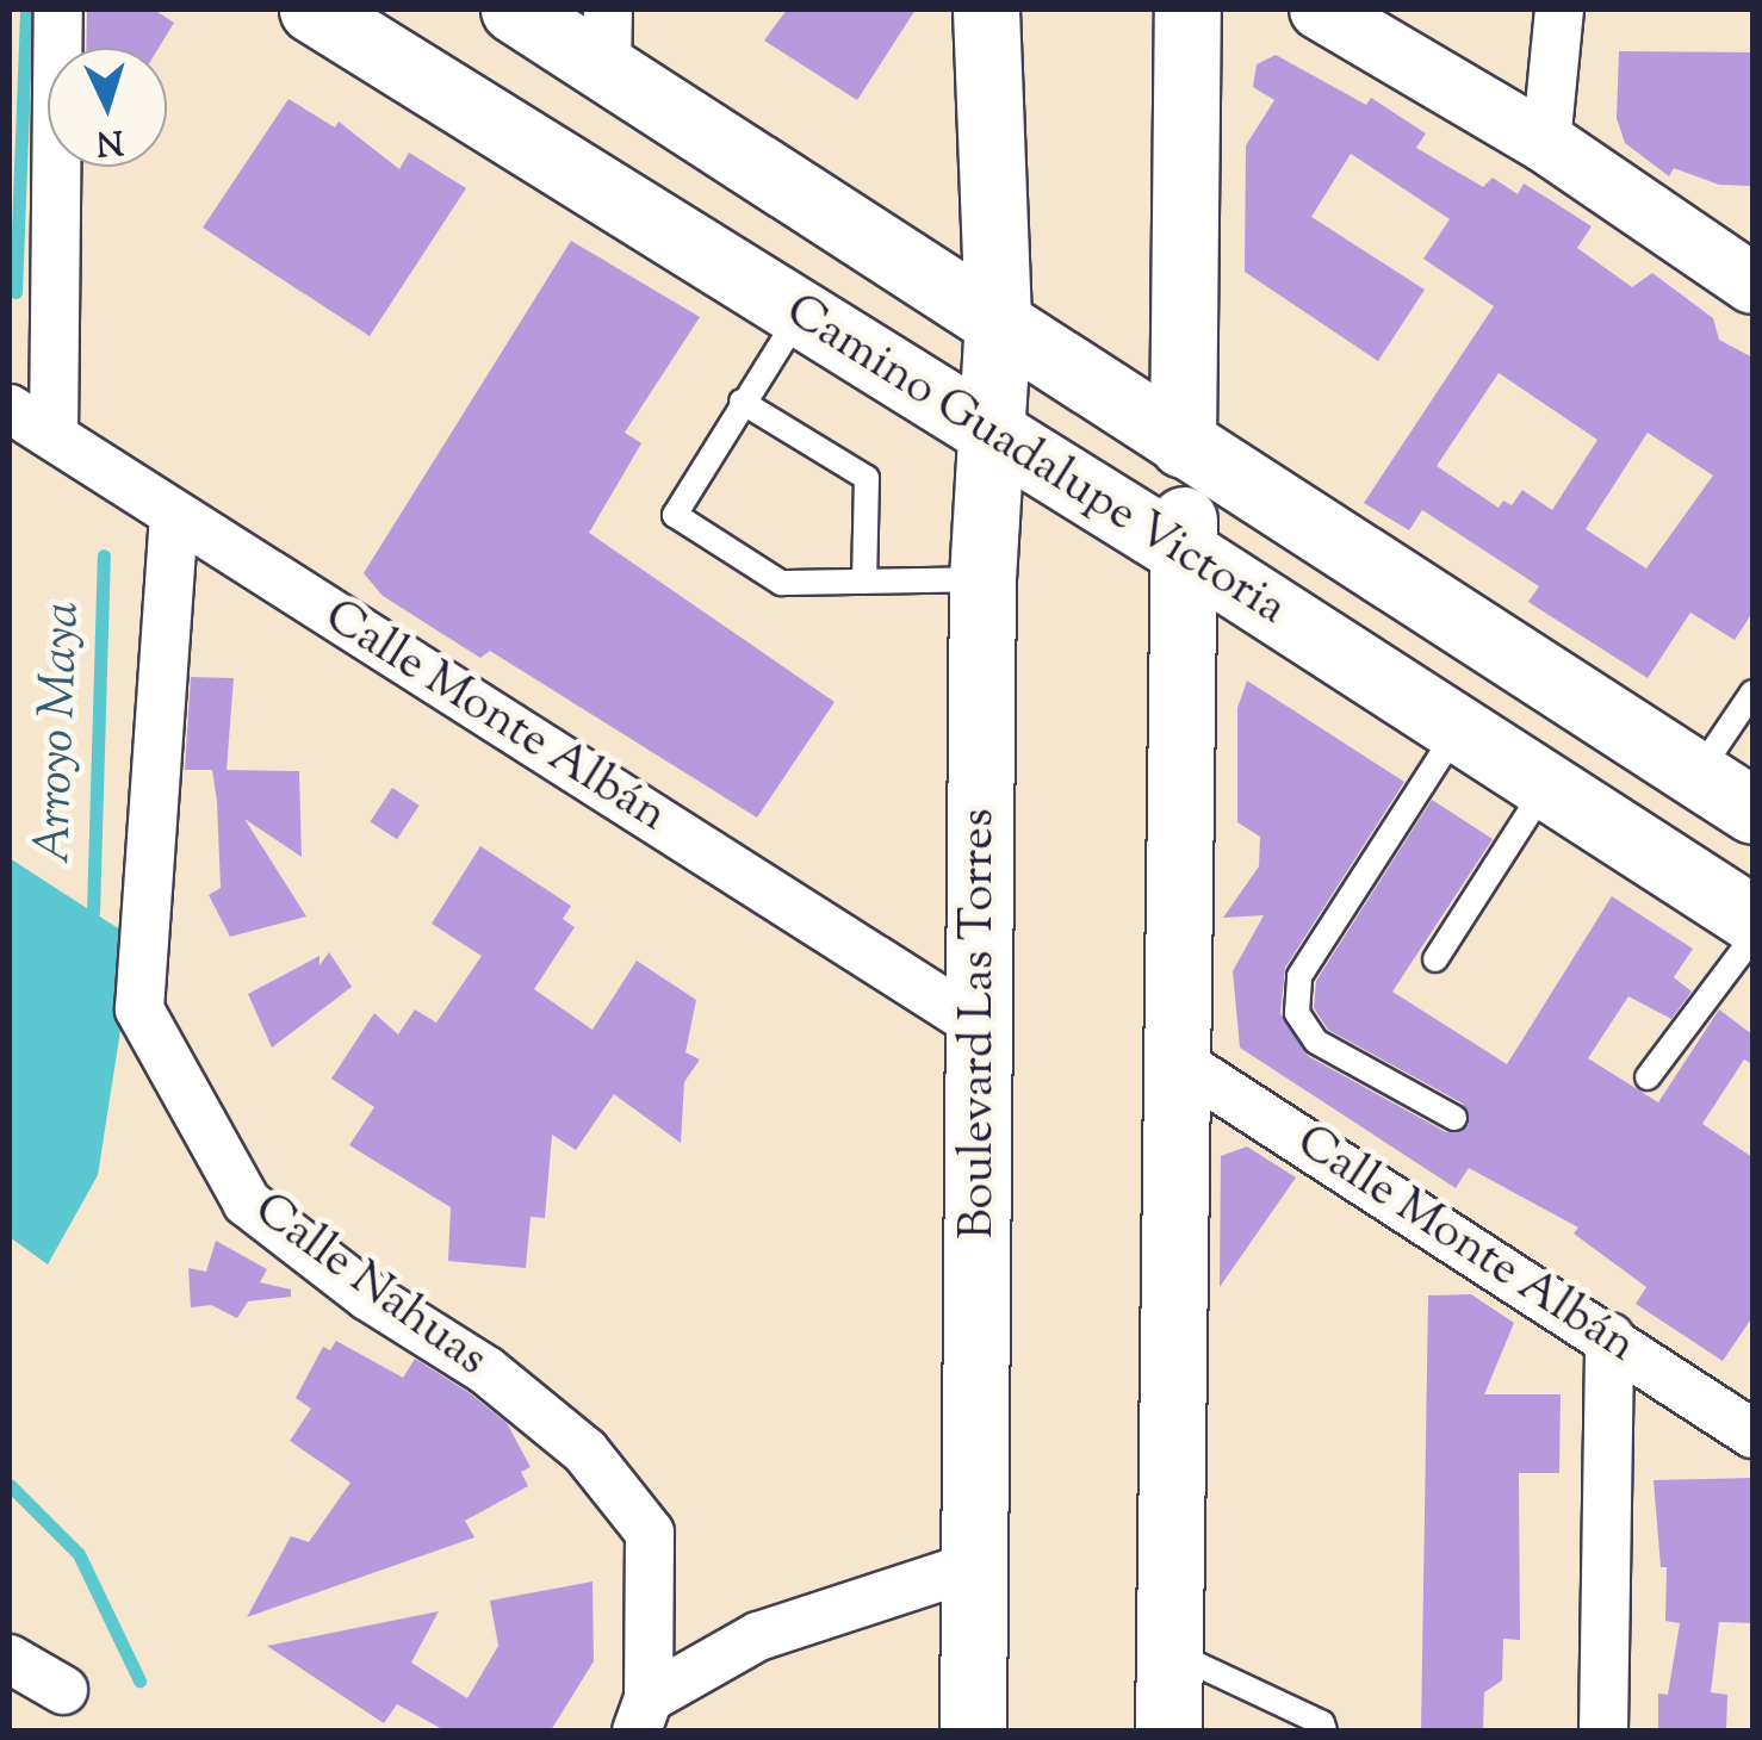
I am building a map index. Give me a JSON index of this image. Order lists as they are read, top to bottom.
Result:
{
  "streets": {
    "main road": ["Camino Guadalupe Victoria", "Boulevard Las Torres"],
    "street": ["Calle Monte Albán", "Calle Nahuas"]
  },
  "crossings": [
    ["Camino Guadalupe Victoria", "Boulevard Las Torres"],
    ["Calle Monte Albán", "Boulevard Las Torres"],
    ["Calle Monte Albán", "Calle Nahuas"]
  ],
  "water": ["Arroyo Maya"],
  "north": "bottom"
}
